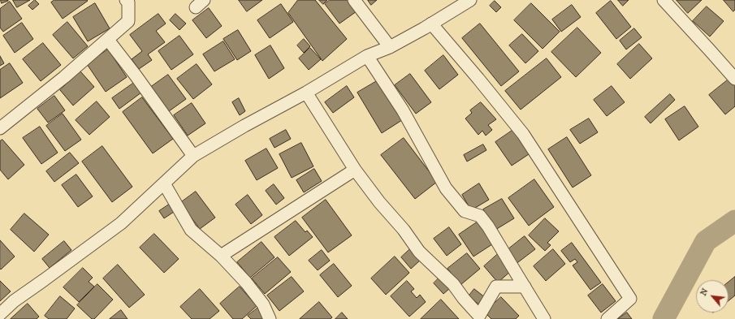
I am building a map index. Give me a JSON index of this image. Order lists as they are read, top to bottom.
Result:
{
  "north": "top left"
}
